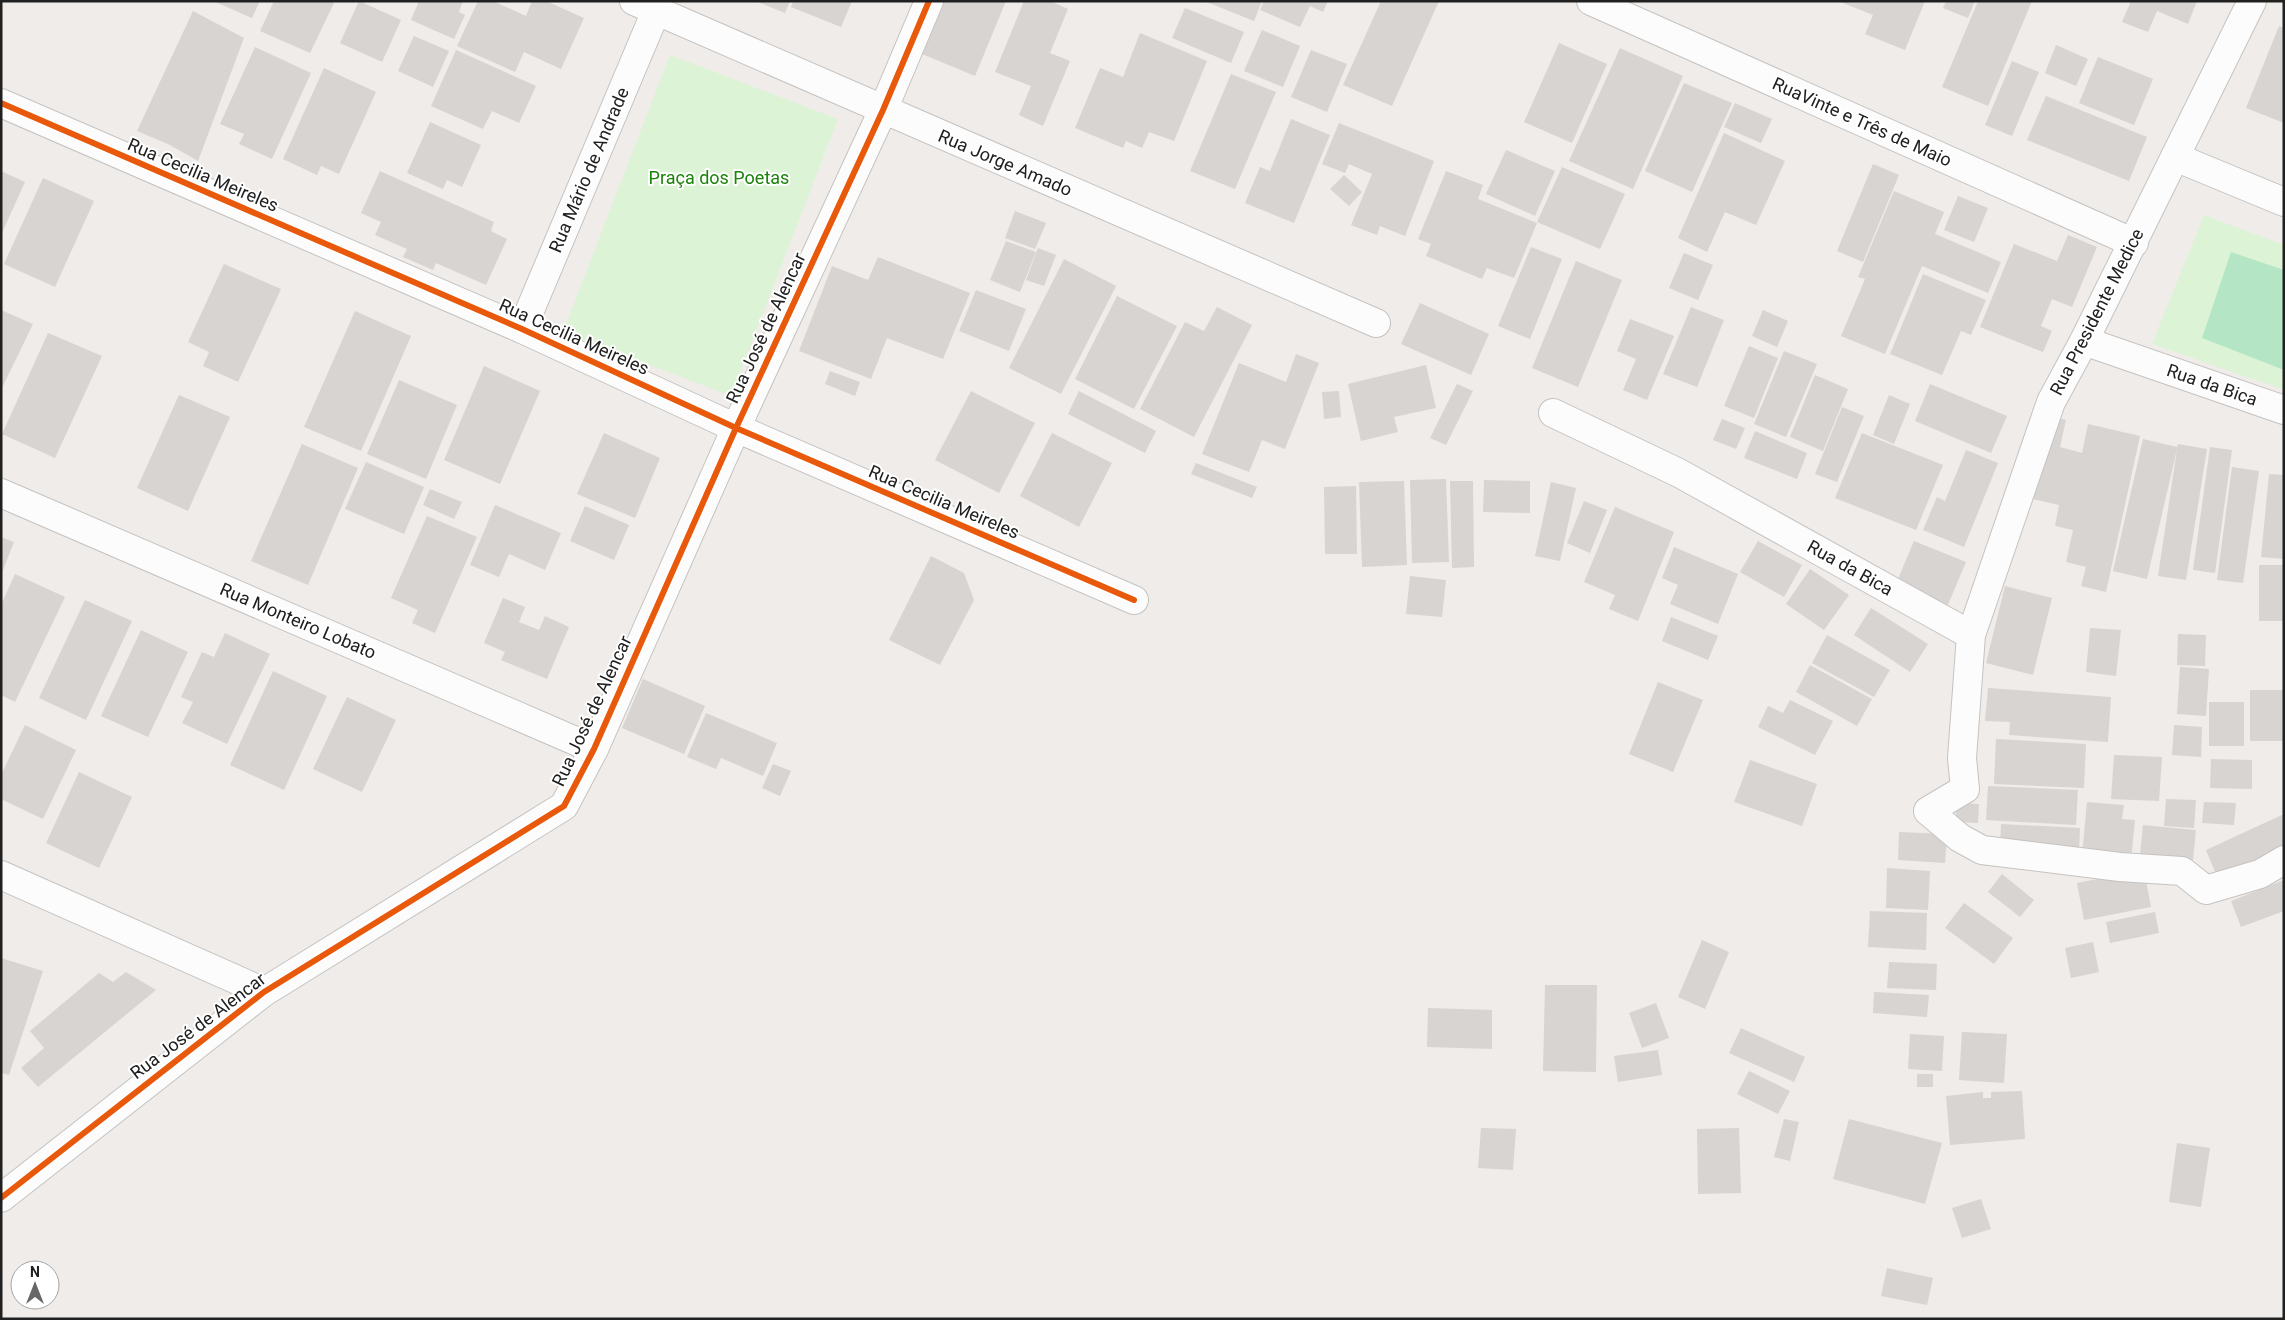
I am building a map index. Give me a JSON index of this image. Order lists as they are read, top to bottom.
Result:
{
  "streets": {
    "street": [
      "RuaVinte e Três de Maio",
      "Rua Jorge Amado",
      "Rua Mário de Andrade",
      "Rua Cecilia Meireles",
      "Rua Presidente Medice",
      "Rua José de Alencar",
      "Rua da Bica",
      "Rua Monteiro Lobato"
    ]
  },
  "crossings": [
    ["RuaVinte e Três de Maio", "Rua Presidente Medice"],
    ["Rua Jorge Amado", "Rua Mário de Andrade"],
    ["Rua Jorge Amado", "Rua José de Alencar"],
    ["Rua Mário de Andrade", "Rua Cecilia Meireles"],
    ["Rua Cecilia Meireles", "Rua José de Alencar"],
    ["Rua Presidente Medice", "Rua da Bica"],
    ["Rua José de Alencar", "Rua Monteiro Lobato"]
  ],
  "parks": ["Praça dos Poetas"],
  "north": "top"
}
